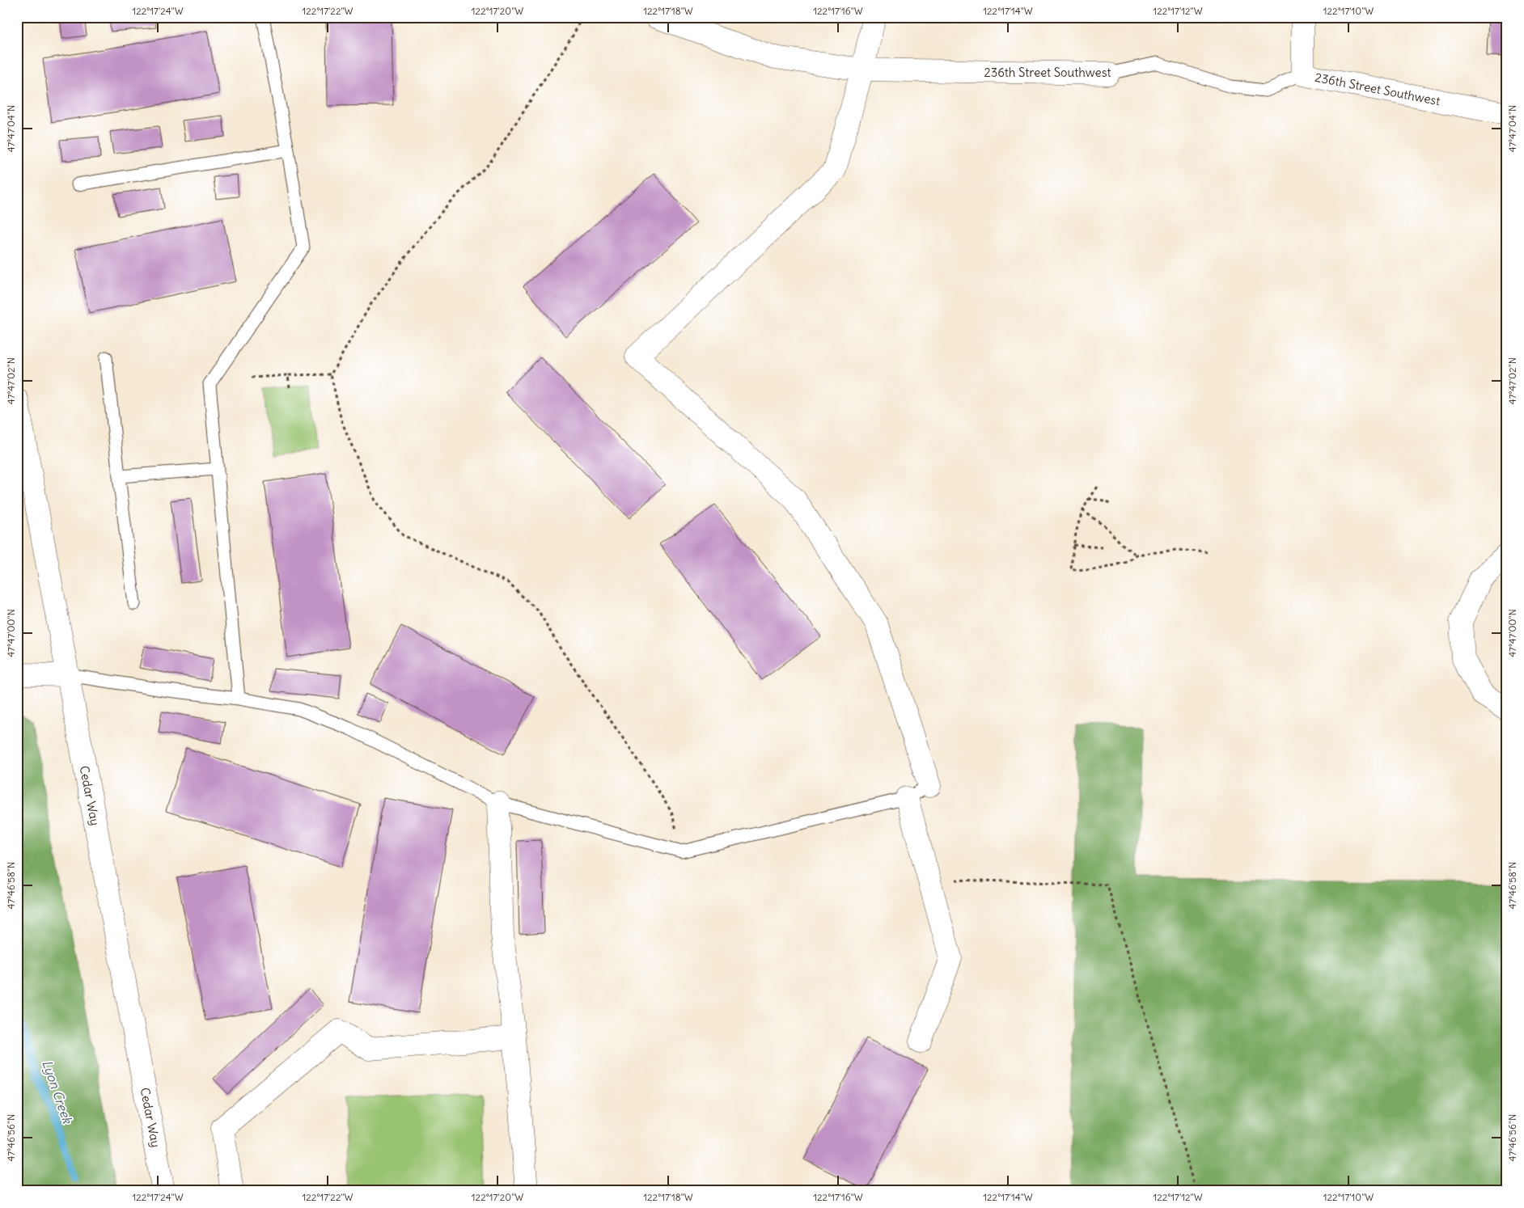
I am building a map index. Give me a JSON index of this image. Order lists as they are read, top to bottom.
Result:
{
  "streets": {
    "street": ["236th Street Southwest", "Cedar Way"]
  },
  "water": ["Lyon Creek"],
  "coordinates": [
    "122°17'24\"W",
    "122°17'22\"W",
    "122°17'20\"W",
    "122°17'18\"W",
    "122°17'16\"W",
    "122°17'14\"W",
    "122°17'12\"W",
    "122°17'10\"W",
    "47°47'04\"N",
    "47°47'02\"N",
    "47°47'00\"N",
    "47°46'58\"N",
    "47°46'56\"N"
  ]
}
